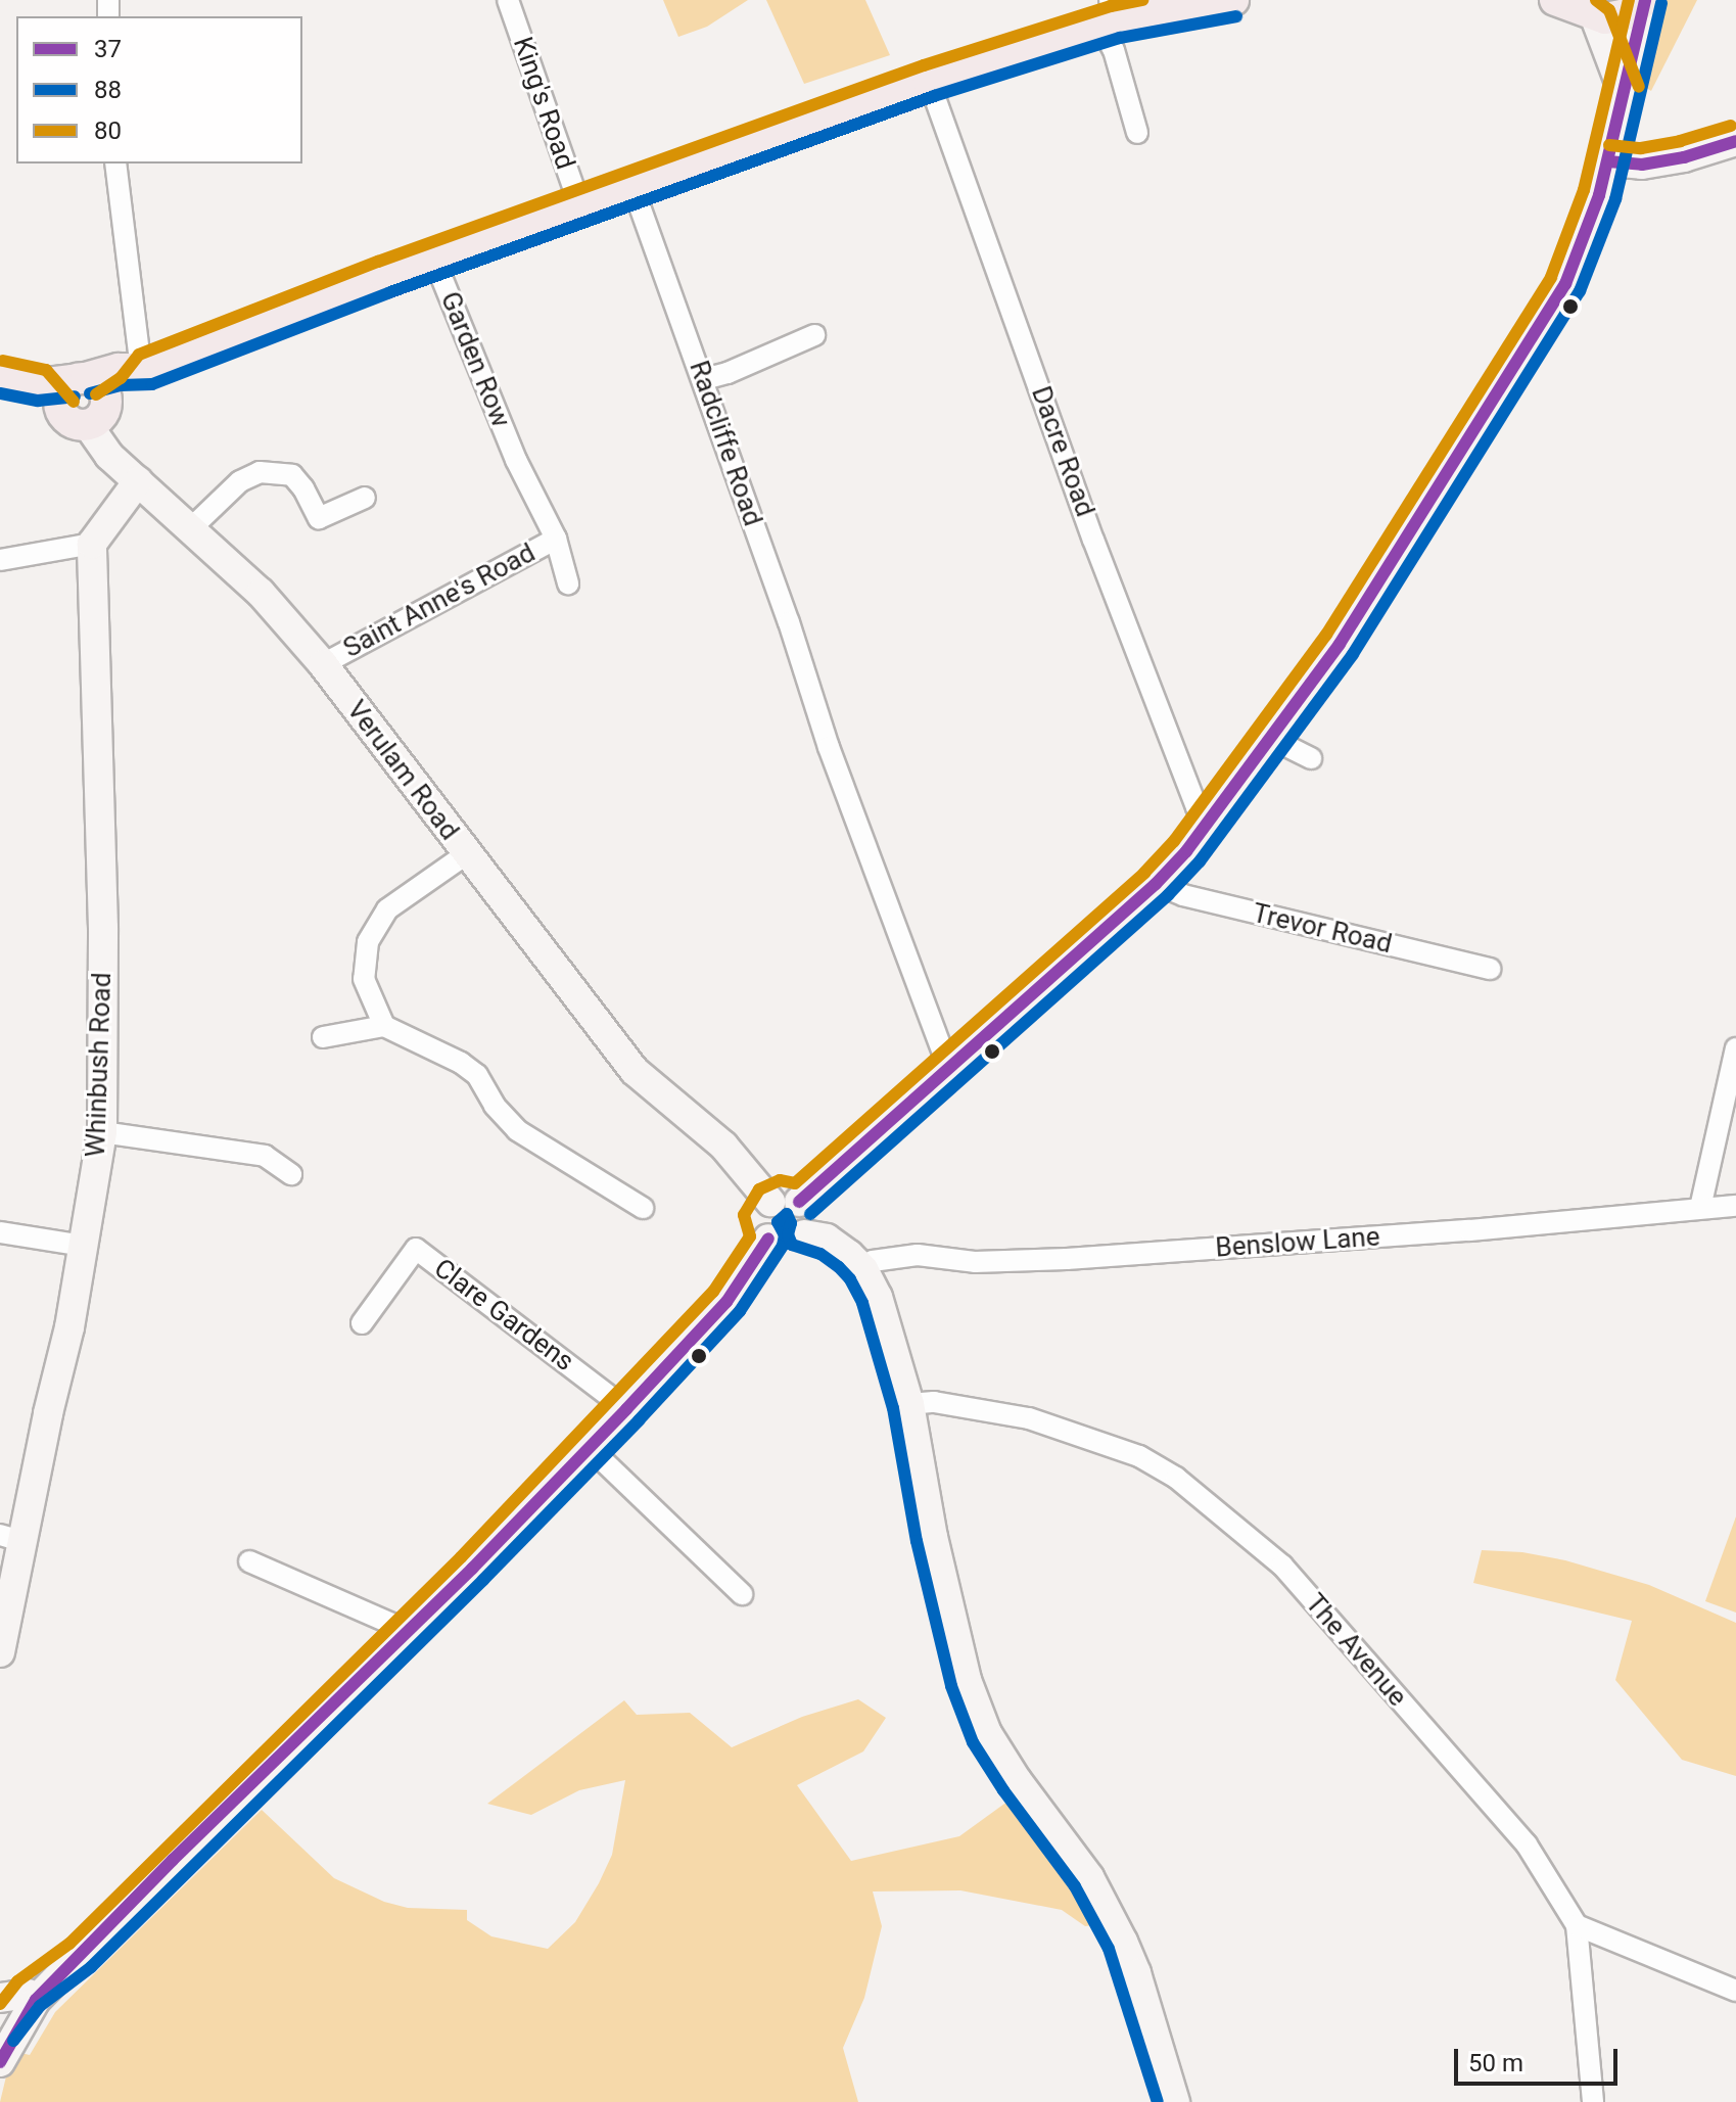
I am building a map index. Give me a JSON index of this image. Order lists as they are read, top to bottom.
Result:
{
  "streets": {
    "street": [
      "King's Road",
      "Garden Row",
      "Radcliffe Road",
      "Dacre Road",
      "Saint Anne's Road",
      "Verulam Road",
      "Trevor Road",
      "Whinbush Road",
      "Benslow Lane",
      "Clare Gardens",
      "The Avenue"
    ]
  },
  "crossings": [
    ["Garden Row", "Saint Anne's Road"],
    ["Saint Anne's Road", "Verulam Road"]
  ],
  "lines": ["transit line 37", "transit line 80", "transit line 88"],
  "legend": ["37", "88", "80"],
  "scale_bar": "50 m"
}
